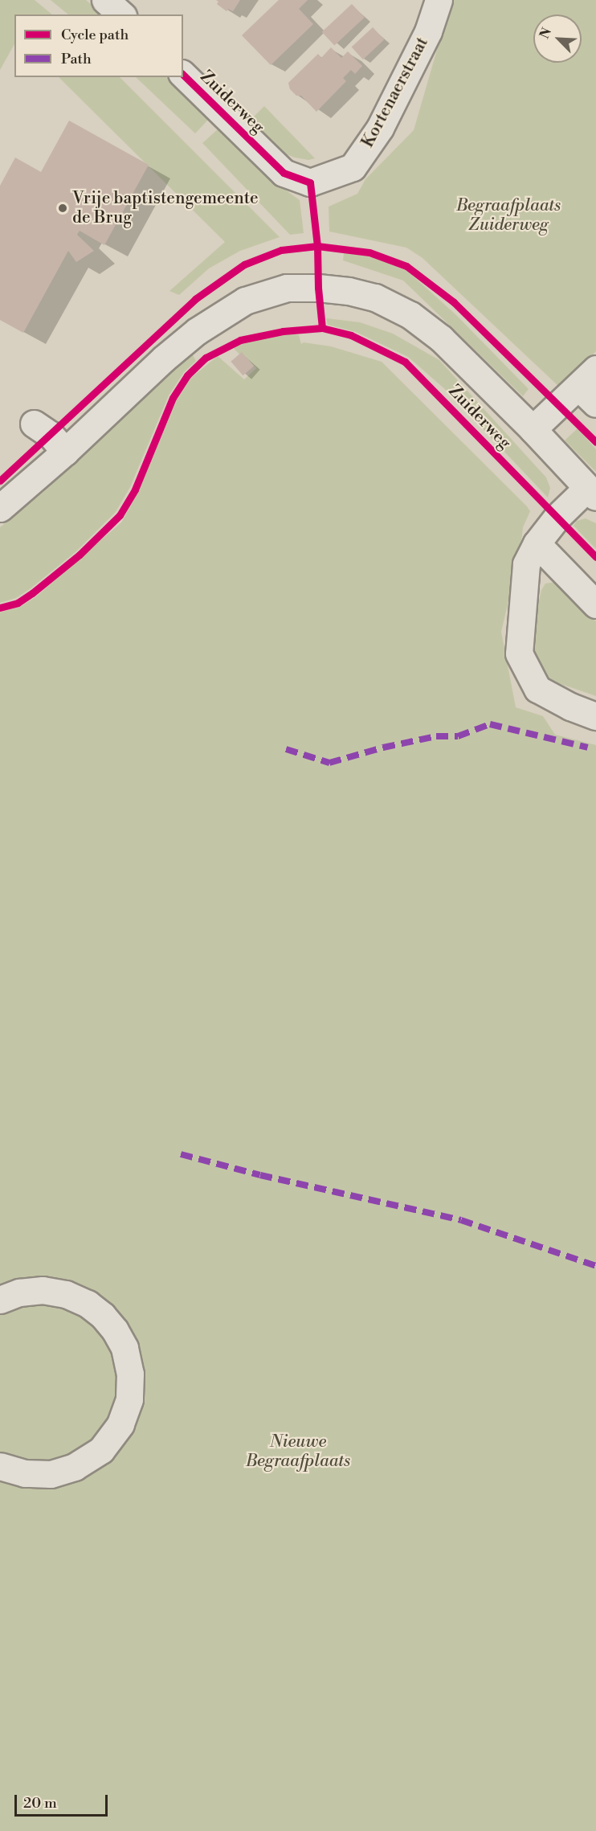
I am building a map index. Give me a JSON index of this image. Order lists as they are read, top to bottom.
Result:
{
  "streets": {
    "street": ["Kortenaerstraat", "Zuiderweg"]
  },
  "crossings": [
    ["Kortenaerstraat", "Zuiderweg"]
  ],
  "parks": ["Begraafplaats Zuiderweg", "Nieuwe Begraafplaats"],
  "places": ["Vrije baptistengemeente de Brug"],
  "legend": ["Cycle path", "Path"],
  "scale_bar": "20 m",
  "north": "top left"
}
